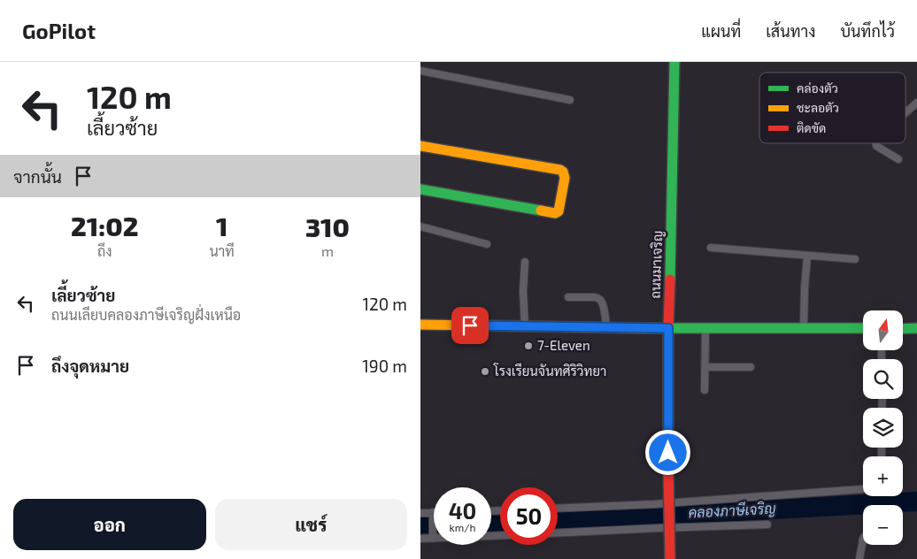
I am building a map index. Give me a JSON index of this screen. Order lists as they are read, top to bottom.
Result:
{
  "streets": {
    "main road": ["ถนนมาเจริญ"]
  },
  "water": ["คลองภาษีเจริญ"],
  "places": ["7-Eleven", "โรงเรียนจันทศิริวิทยา"],
  "legend": ["คล่องตัว", "ชะลอตัว", "ติดขัด"],
  "north": "top",
  "page": {
    "header": "GoPilot",
    "nav": ["แผนที่", "เส้นทาง", "บันทึกไว้"],
    "turn": ["120 m", "เลี้ยวซ้าย"],
    "then": "จากนั้น",
    "eta": [
      "21:02",
      "ถึง",
      "1",
      "นาที",
      "310",
      "m"
    ],
    "list": [
      {
        "name": "เลี้ยวซ้าย",
        "note": "ถนนเลียบคลองภาษีเจริญฝั่งเหนือ",
        "value": "120 m"
      },
      {
        "name": "ถึงจุดหมาย",
        "value": "190 m"
      }
    ],
    "map_buttons": ["+", "−"],
    "speed": "40 km/h",
    "limit": "50",
    "buttons": ["ออก", "แชร์"]
  }
}
